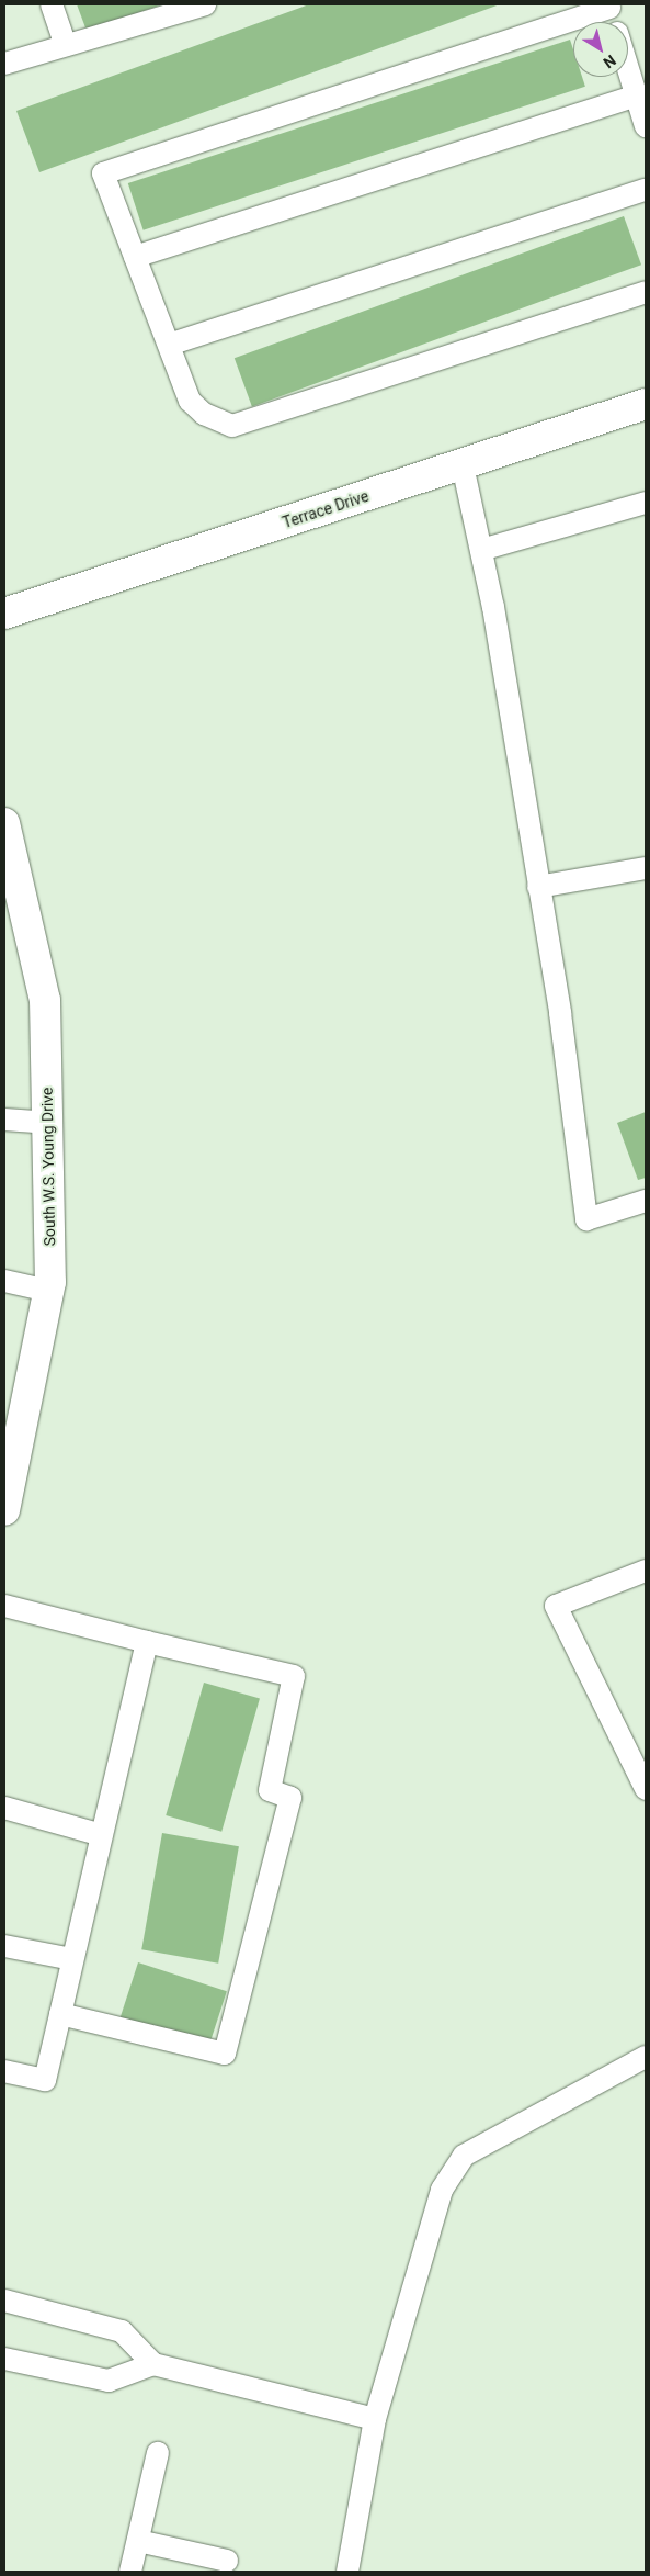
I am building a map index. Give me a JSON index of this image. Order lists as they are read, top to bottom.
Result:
{
  "streets": {
    "main road": ["Terrace Drive", "South W.S. Young Drive"]
  },
  "north": "bottom right"
}
